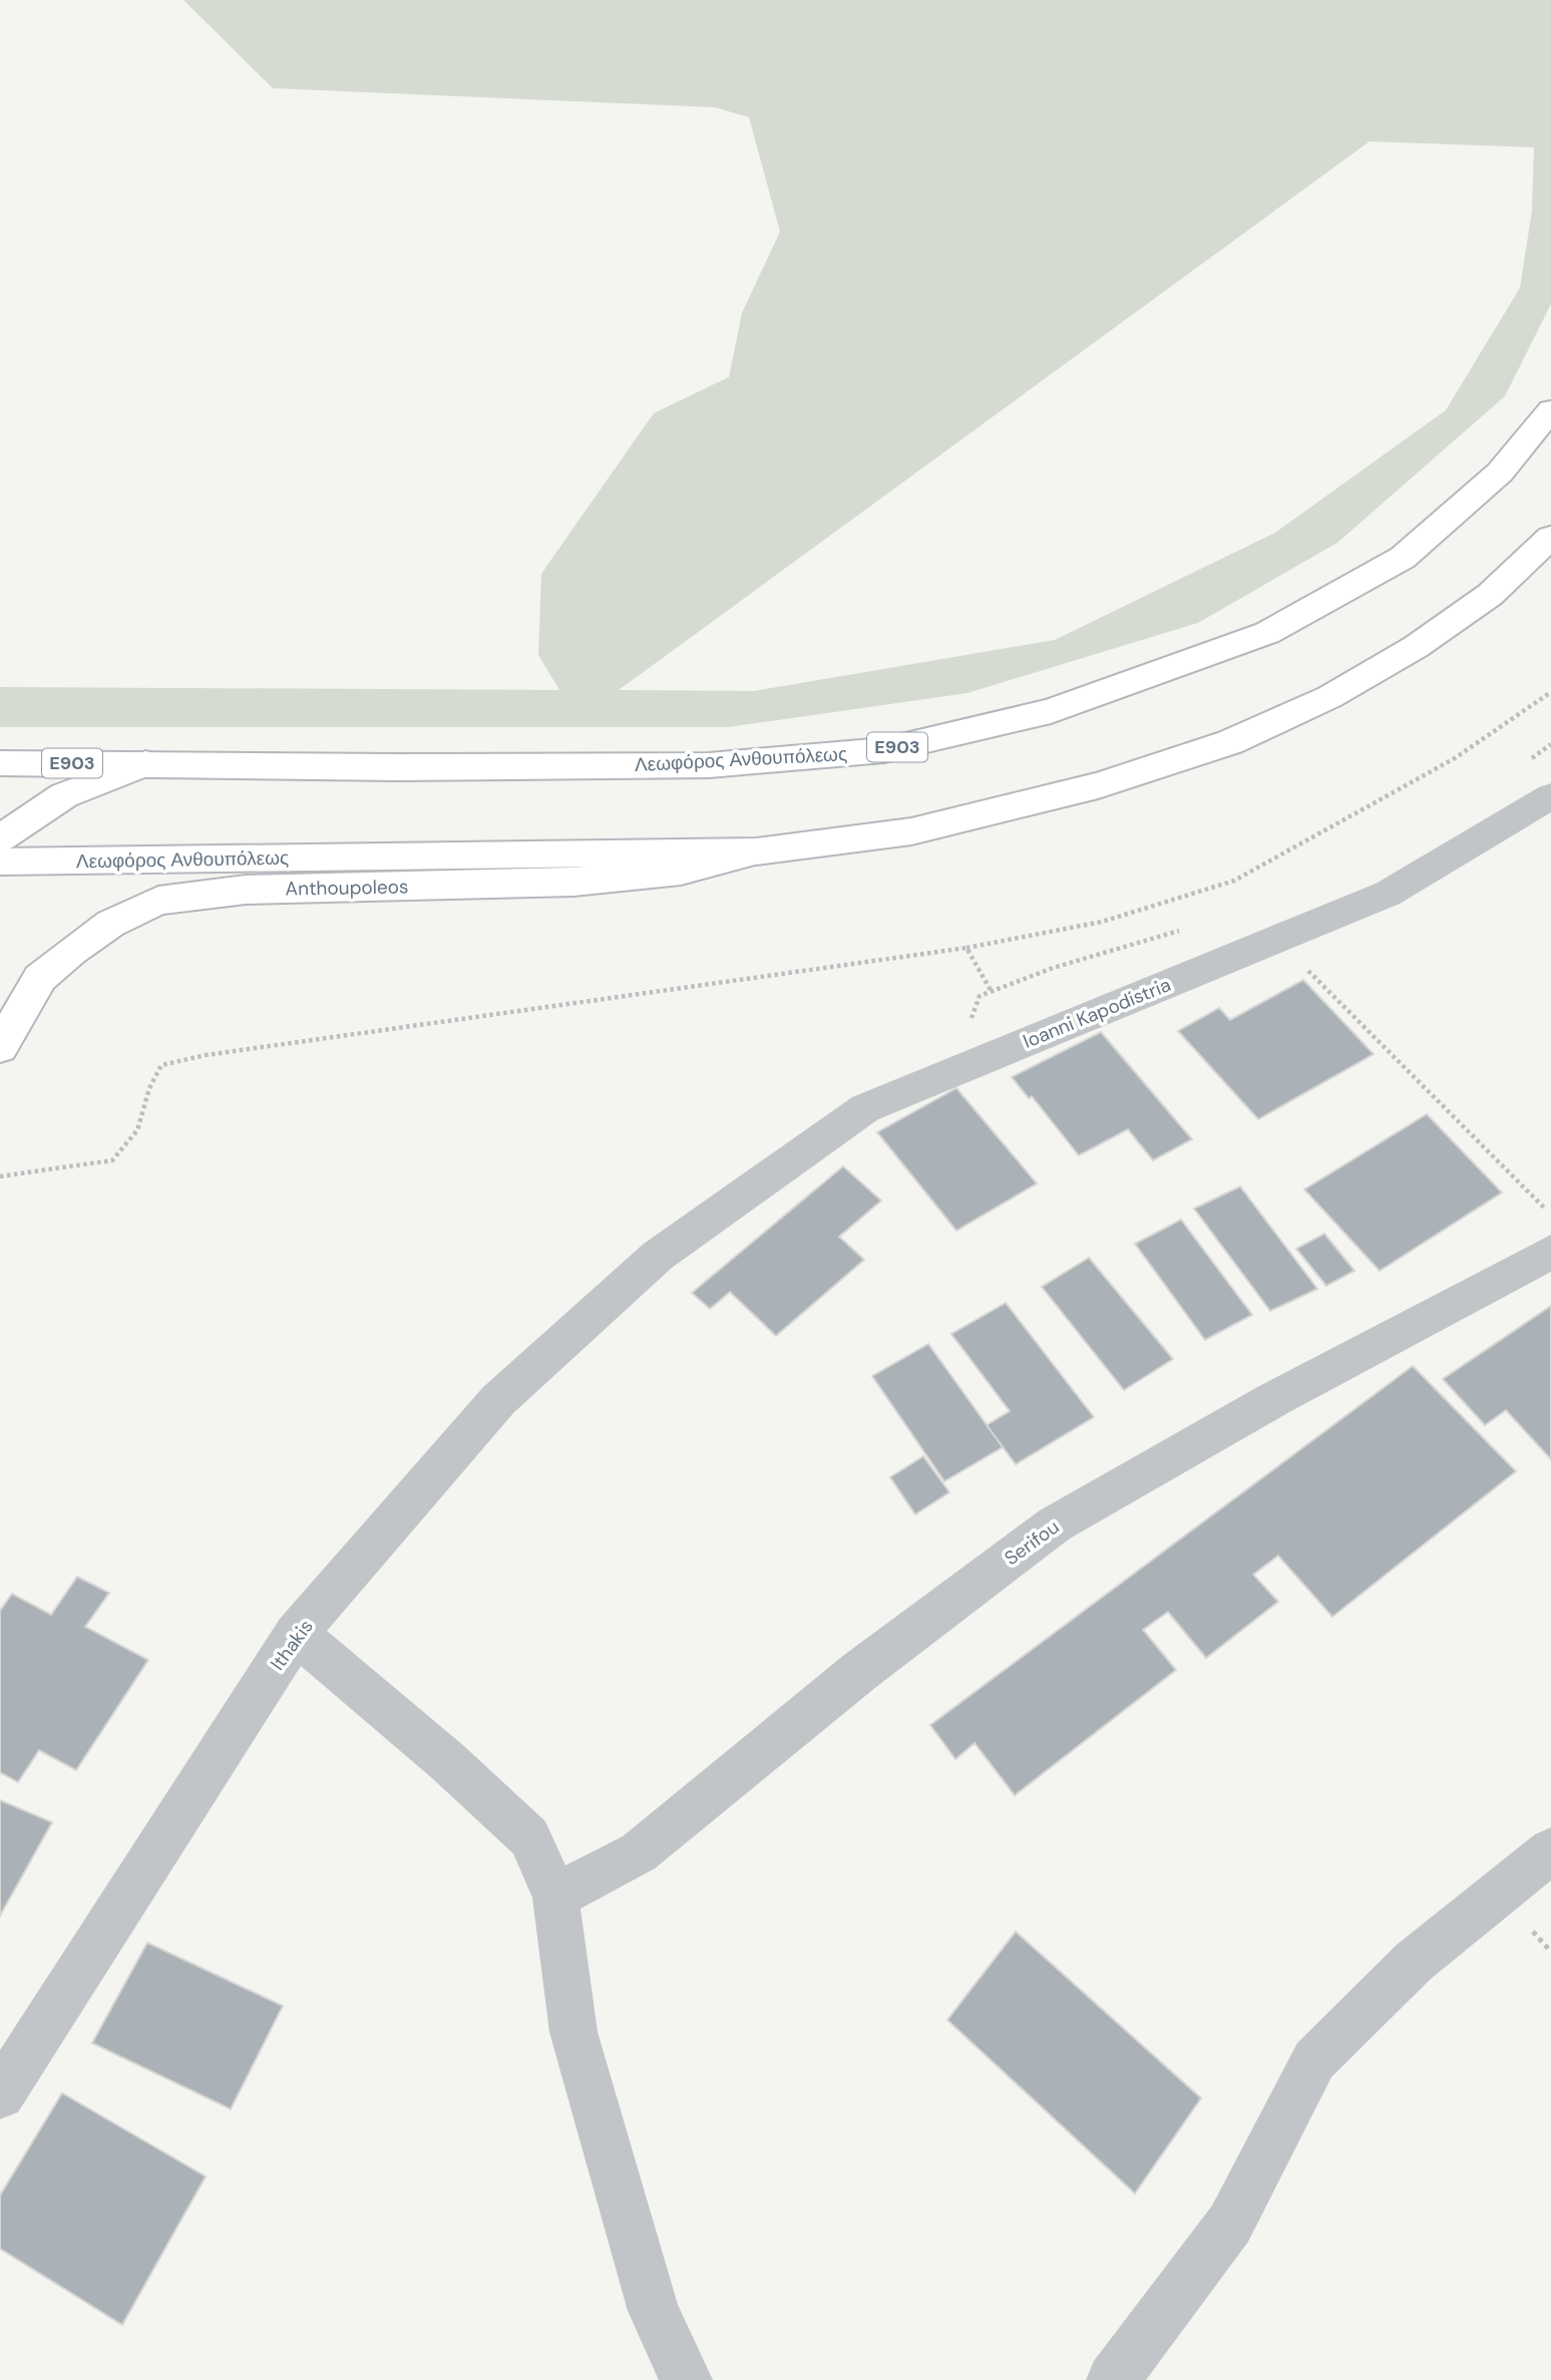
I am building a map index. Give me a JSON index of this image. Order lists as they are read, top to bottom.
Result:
{
  "streets": {
    "main road": ["E903", "Λεωφόρος Ανθουπόλεως", "Anthoupoleos"],
    "street": ["Ioanni Kapodistria", "Serifou", "Ithakis"]
  },
  "crossings": [
    ["Λεωφόρος Ανθουπόλεως", "Anthoupoleos"],
    ["Ioanni Kapodistria", "Ithakis"]
  ]
}
